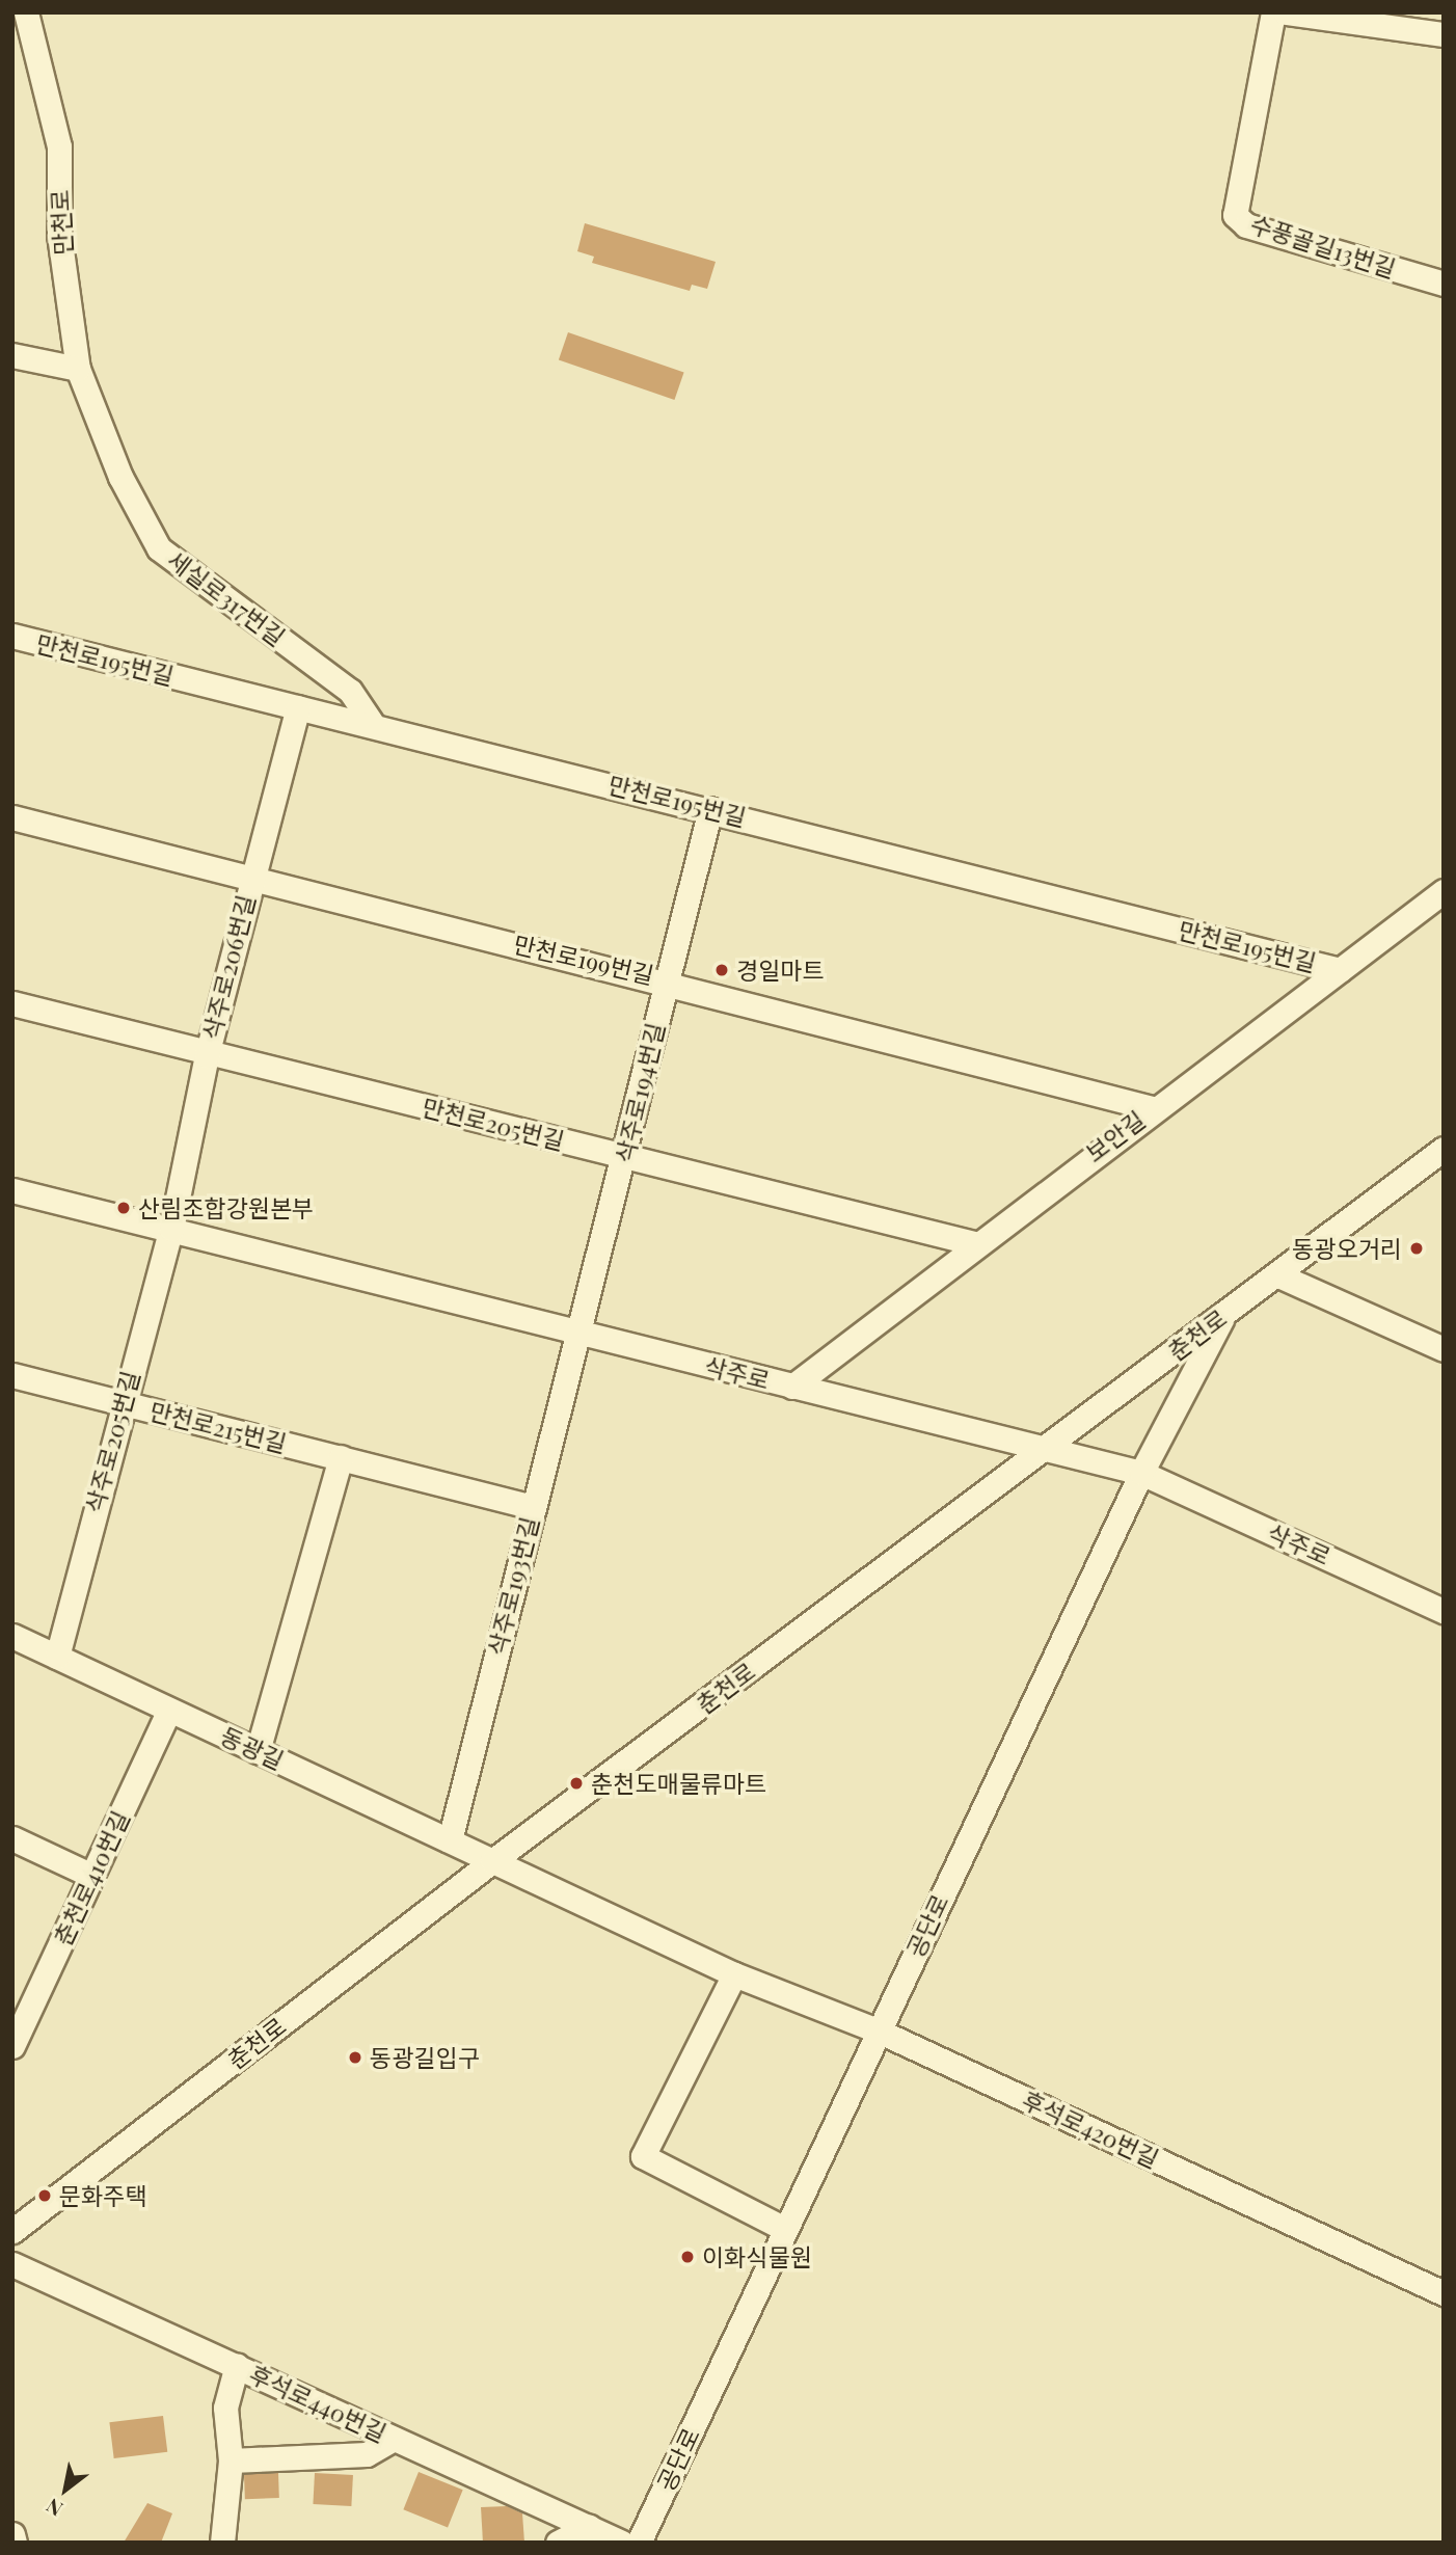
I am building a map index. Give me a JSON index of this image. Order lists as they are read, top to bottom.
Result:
{
  "streets": {
    "street": [
      "만천로",
      "수풍골길13번길",
      "세실로317번길",
      "만천로195번길",
      "만천로199번길",
      "삭주로206번길",
      "삭주로194번길",
      "만천로205번길",
      "보안길",
      "춘천로",
      "삭주로",
      "만천로215번길",
      "삭주로205번길",
      "삭주로193번길",
      "동광길",
      "춘천로410번길",
      "공단로",
      "후석로420번길",
      "후석로440번길"
    ]
  },
  "crossings": [
    ["만천로", "세실로317번길"],
    ["세실로317번길", "만천로195번길"],
    ["만천로195번길", "삭주로206번길"],
    ["만천로195번길", "삭주로194번길"],
    ["만천로195번길", "보안길"],
    ["만천로199번길", "삭주로206번길"],
    ["만천로199번길", "삭주로194번길"],
    ["만천로199번길", "보안길"],
    ["삭주로206번길", "만천로205번길"],
    ["삭주로206번길", "삭주로"],
    ["삭주로206번길", "삭주로205번길"],
    ["삭주로194번길", "만천로205번길"],
    ["삭주로194번길", "삭주로"],
    ["삭주로194번길", "삭주로193번길"],
    ["만천로205번길", "보안길"],
    ["보안길", "삭주로"],
    ["춘천로", "삭주로"],
    ["춘천로", "동광길"],
    ["춘천로", "공단로"],
    ["춘천로", "후석로420번길"],
    ["삭주로", "삭주로205번길"],
    ["삭주로", "삭주로193번길"],
    ["삭주로", "공단로"],
    ["만천로215번길", "삭주로205번길"],
    ["만천로215번길", "삭주로193번길"],
    ["삭주로205번길", "동광길"],
    ["삭주로193번길", "동광길"],
    ["동광길", "춘천로410번길"],
    ["동광길", "후석로420번길"],
    ["공단로", "후석로420번길"]
  ],
  "places": [
    "경일마트",
    "산림조합강원본부",
    "동광오거리",
    "춘천도매물류마트",
    "동광길입구",
    "문화주택",
    "이화식물원"
  ],
  "north": "bottom left"
}
